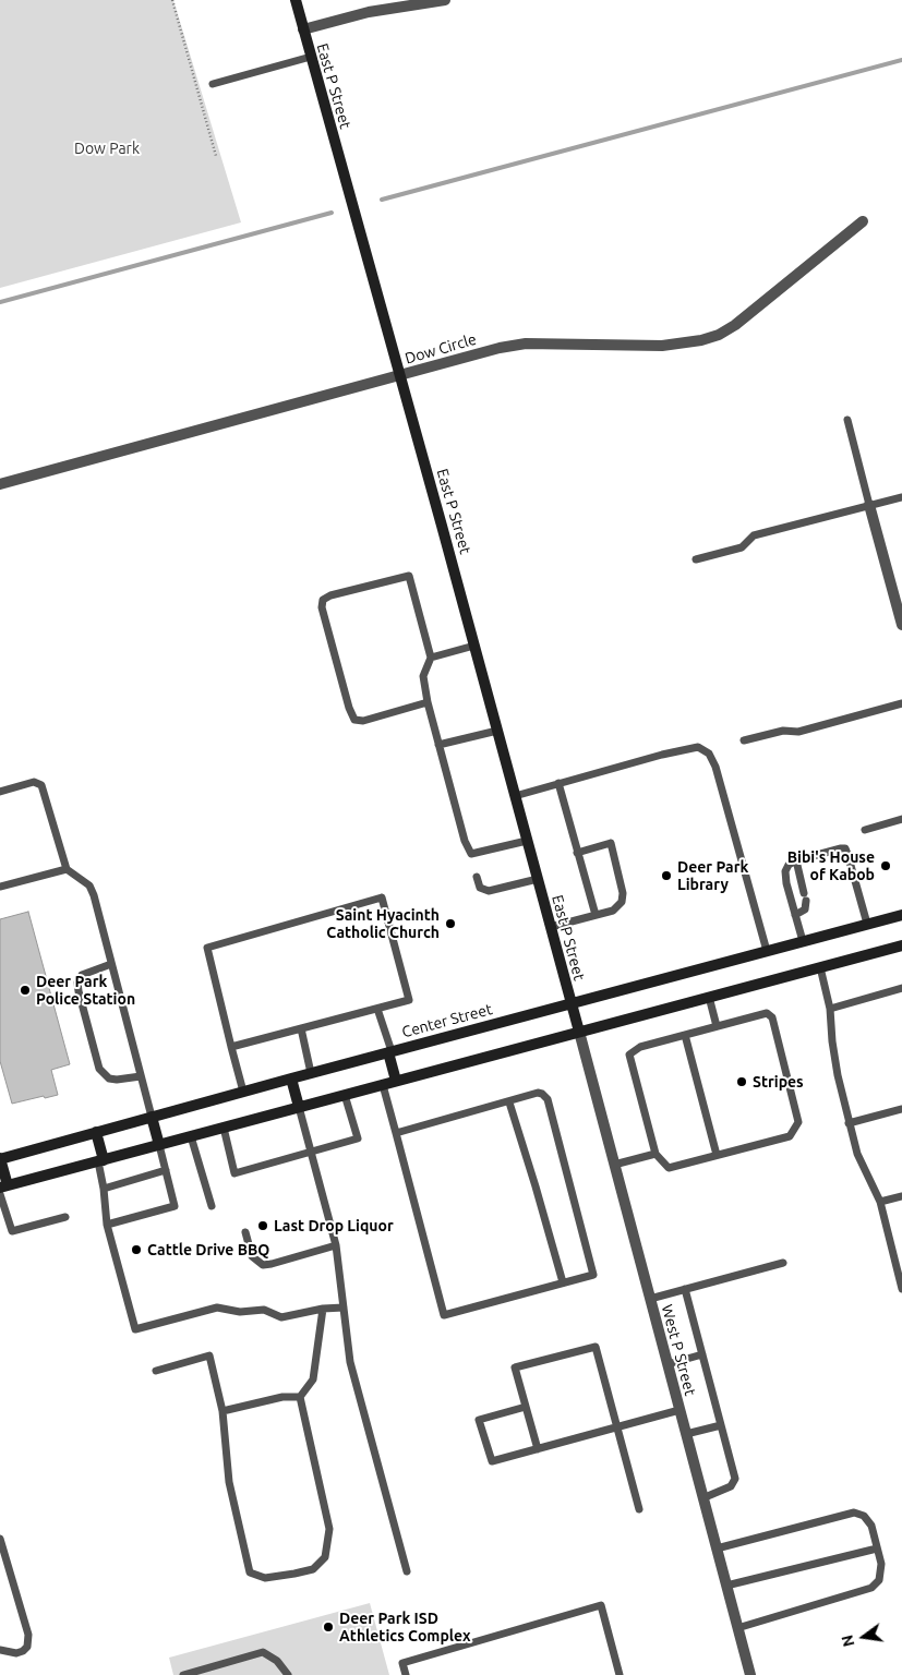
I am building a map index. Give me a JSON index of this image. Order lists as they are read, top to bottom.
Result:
{
  "streets": {
    "main road": ["East P Street", "Center Street"],
    "street": ["Dow Circle", "West P Street"]
  },
  "crossings": [
    ["East P Street", "Dow Circle"],
    ["East P Street", "Center Street"],
    ["East P Street", "West P Street"]
  ],
  "parks": ["Dow Park"],
  "places": [
    "Bibi's House of Kabob",
    "Deer Park Library",
    "Saint Hyacinth Catholic Church",
    "Deer Park Police Station",
    "Stripes",
    "Last Drop Liquor",
    "Cattle Drive BBQ",
    "Deer Park ISD Athletics Complex"
  ],
  "north": "left"
}
